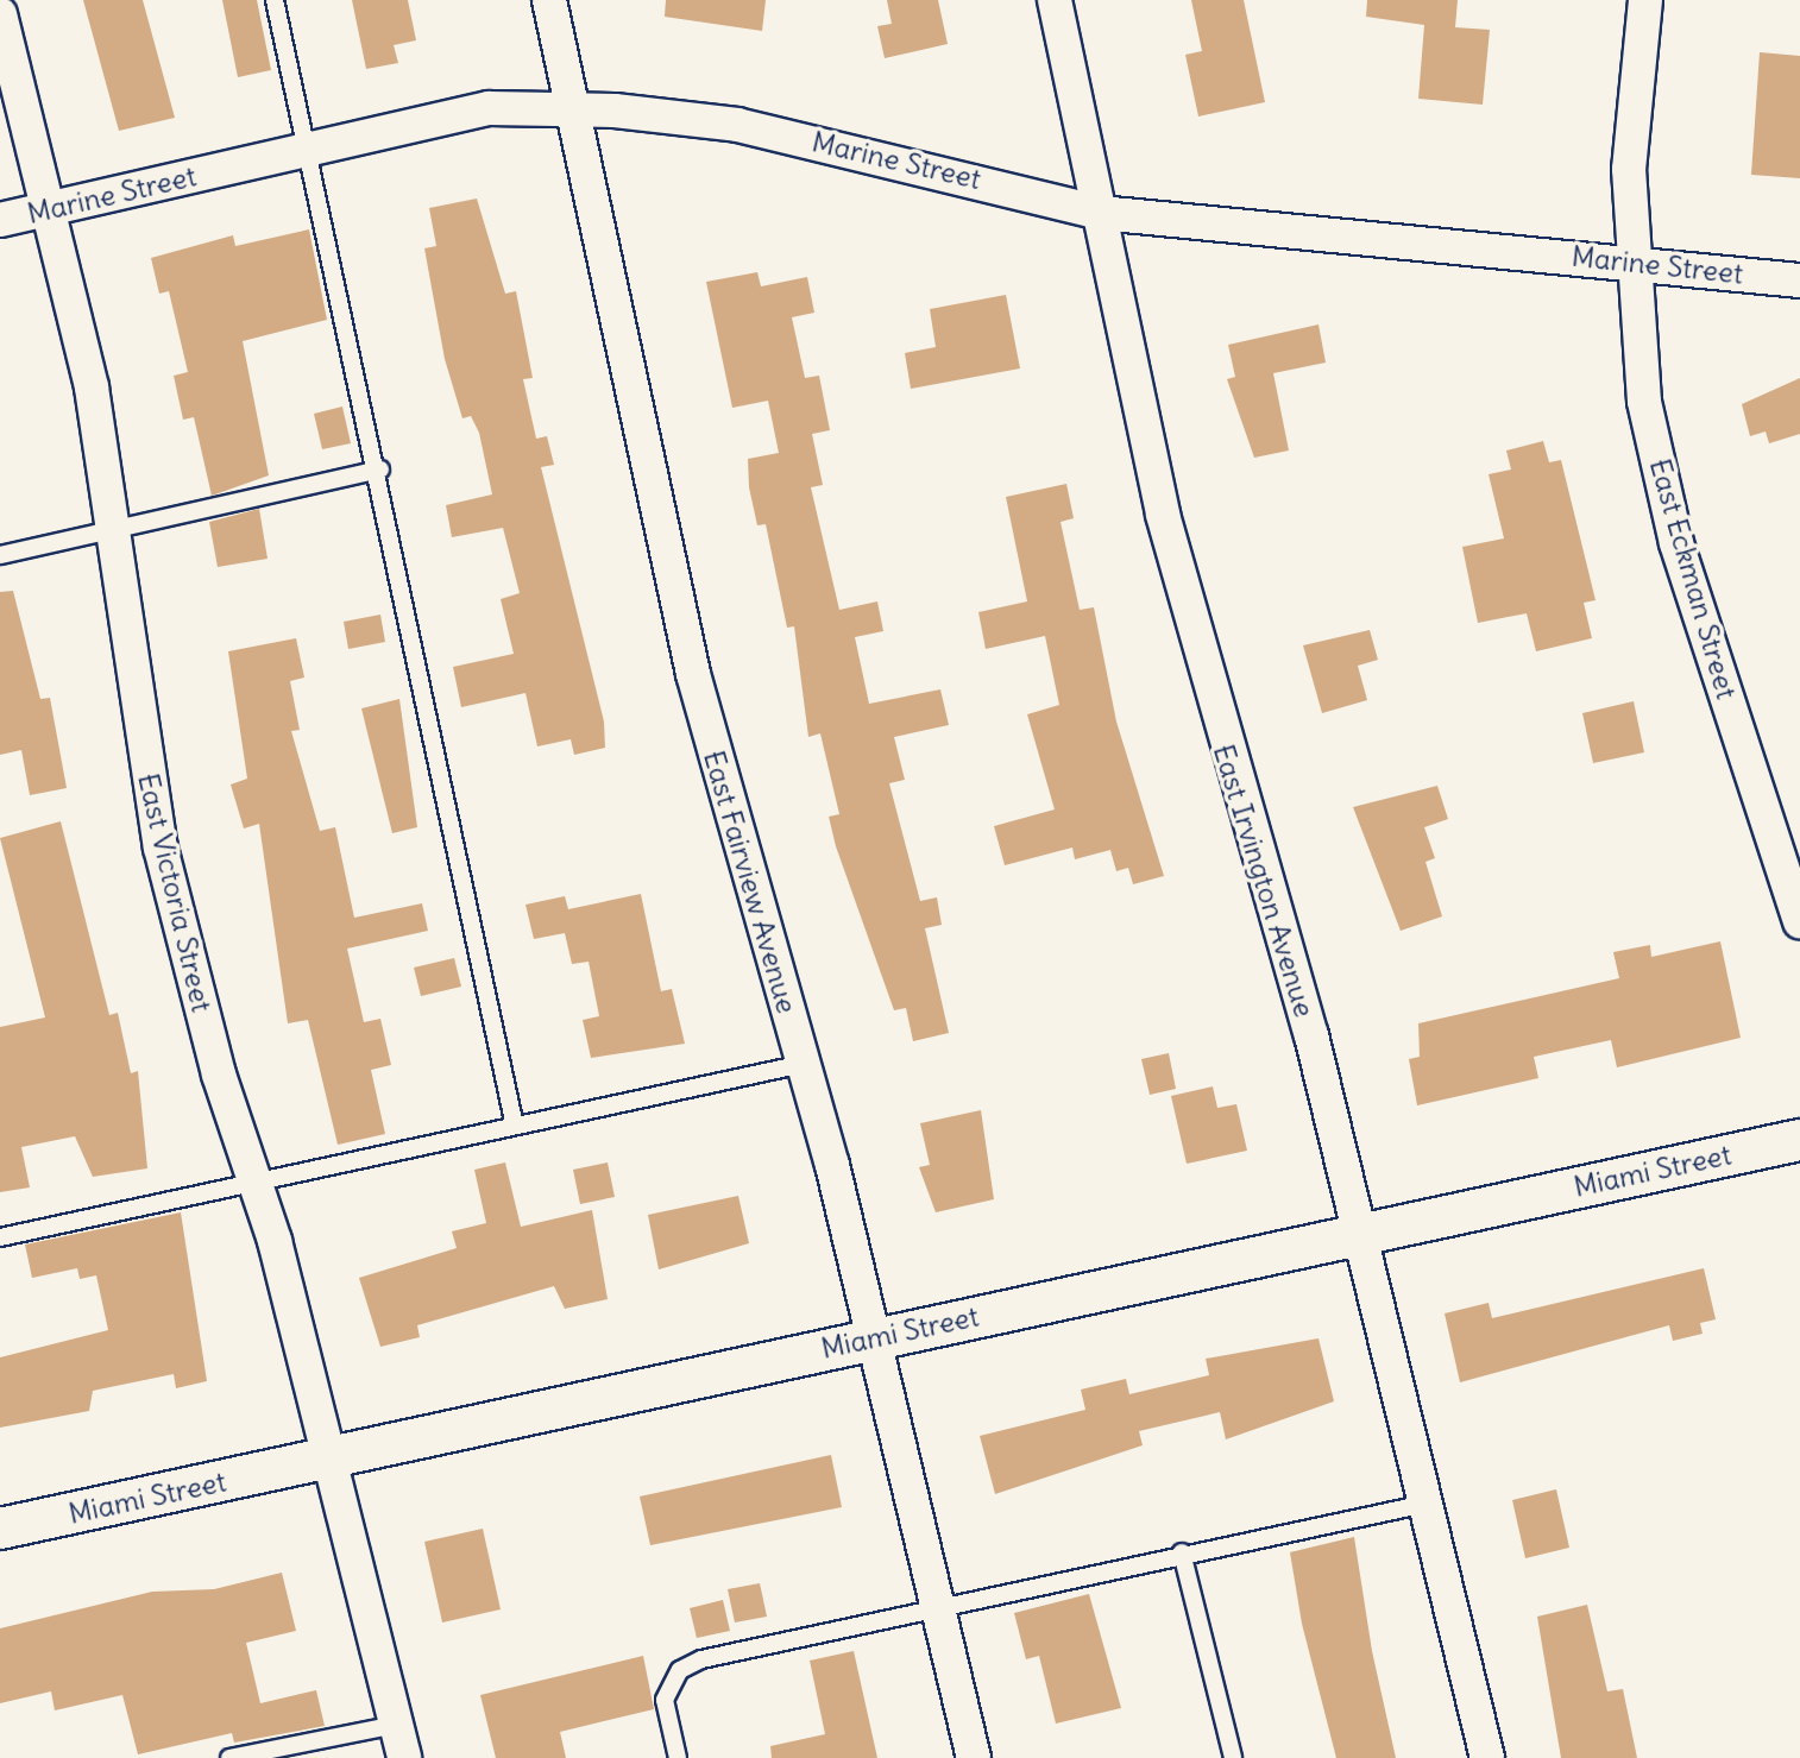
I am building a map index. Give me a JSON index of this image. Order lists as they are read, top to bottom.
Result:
{
  "streets": {
    "street": [
      "Marine Street",
      "East Eckman Street",
      "East Irvington Avenue",
      "East Fairview Avenue",
      "East Victoria Street",
      "Miami Street"
    ]
  },
  "crossings": [
    ["Marine Street", "East Eckman Street"],
    ["Marine Street", "East Irvington Avenue"],
    ["Marine Street", "East Fairview Avenue"],
    ["Marine Street", "East Victoria Street"],
    ["East Irvington Avenue", "Miami Street"],
    ["East Fairview Avenue", "Miami Street"],
    ["East Victoria Street", "Miami Street"]
  ]
}
